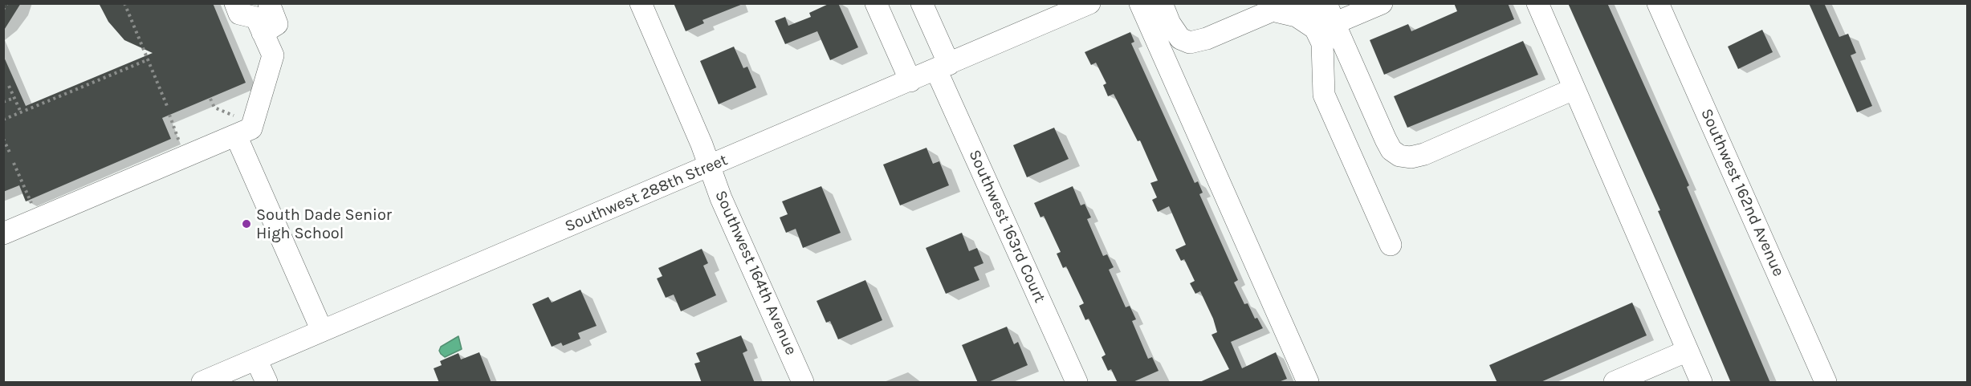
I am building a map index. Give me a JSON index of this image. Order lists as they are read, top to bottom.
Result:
{
  "streets": {
    "street": [
      "Southwest 162nd Avenue",
      "Southwest 288th Street",
      "Southwest 163rd Court",
      "Southwest 164th Avenue"
    ]
  },
  "crossings": [
    ["Southwest 288th Street", "Southwest 163rd Court"],
    ["Southwest 288th Street", "Southwest 164th Avenue"]
  ],
  "places": ["South Dade Senior High School"]
}
